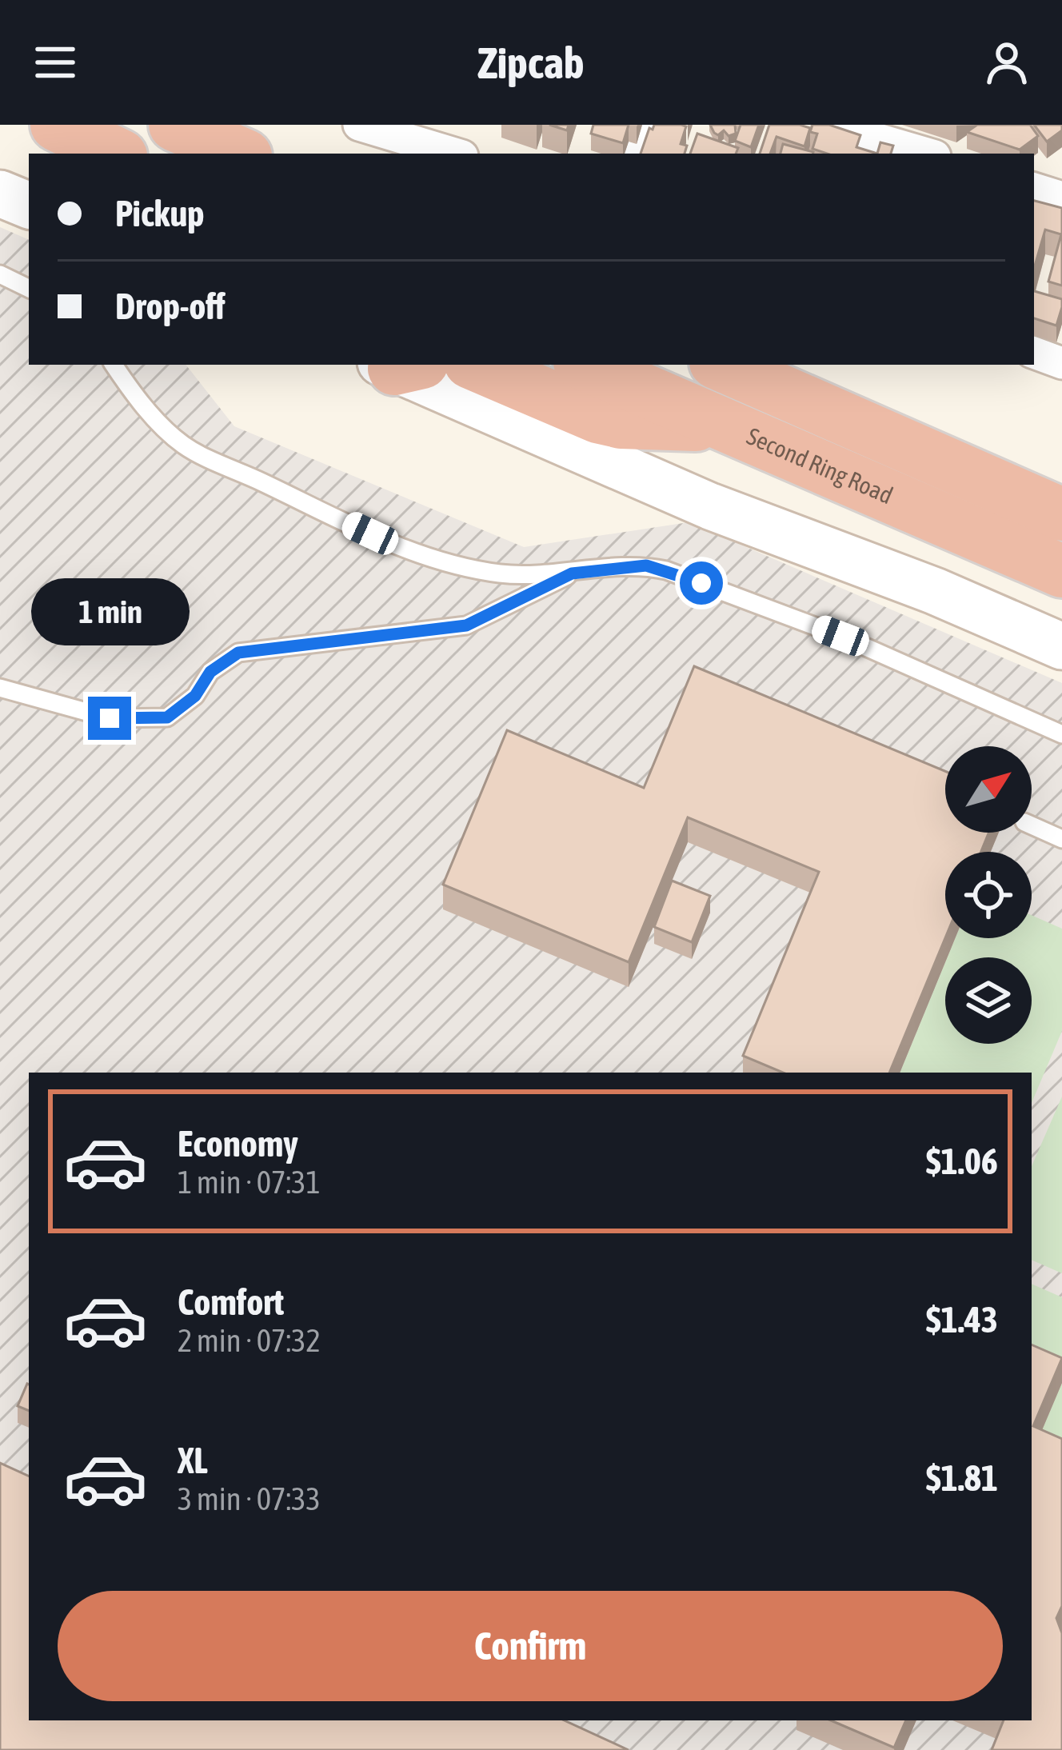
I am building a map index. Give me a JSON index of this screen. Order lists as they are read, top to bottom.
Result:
{
  "streets": {
    "highway": ["Second Ring Road"]
  },
  "north": "top right",
  "page": {
    "header": "Zipcab",
    "banner": ["Pickup", "Drop-off"],
    "bubble": "1 min",
    "list": [
      {
        "name": "Economy",
        "note": "1 min · 07:31",
        "value": "$1.06"
      },
      {
        "name": "Comfort",
        "note": "2 min · 07:32",
        "value": "$1.43"
      },
      {
        "name": "XL",
        "note": "3 min · 07:33",
        "value": "$1.81"
      }
    ],
    "buttons": "Confirm"
  }
}
